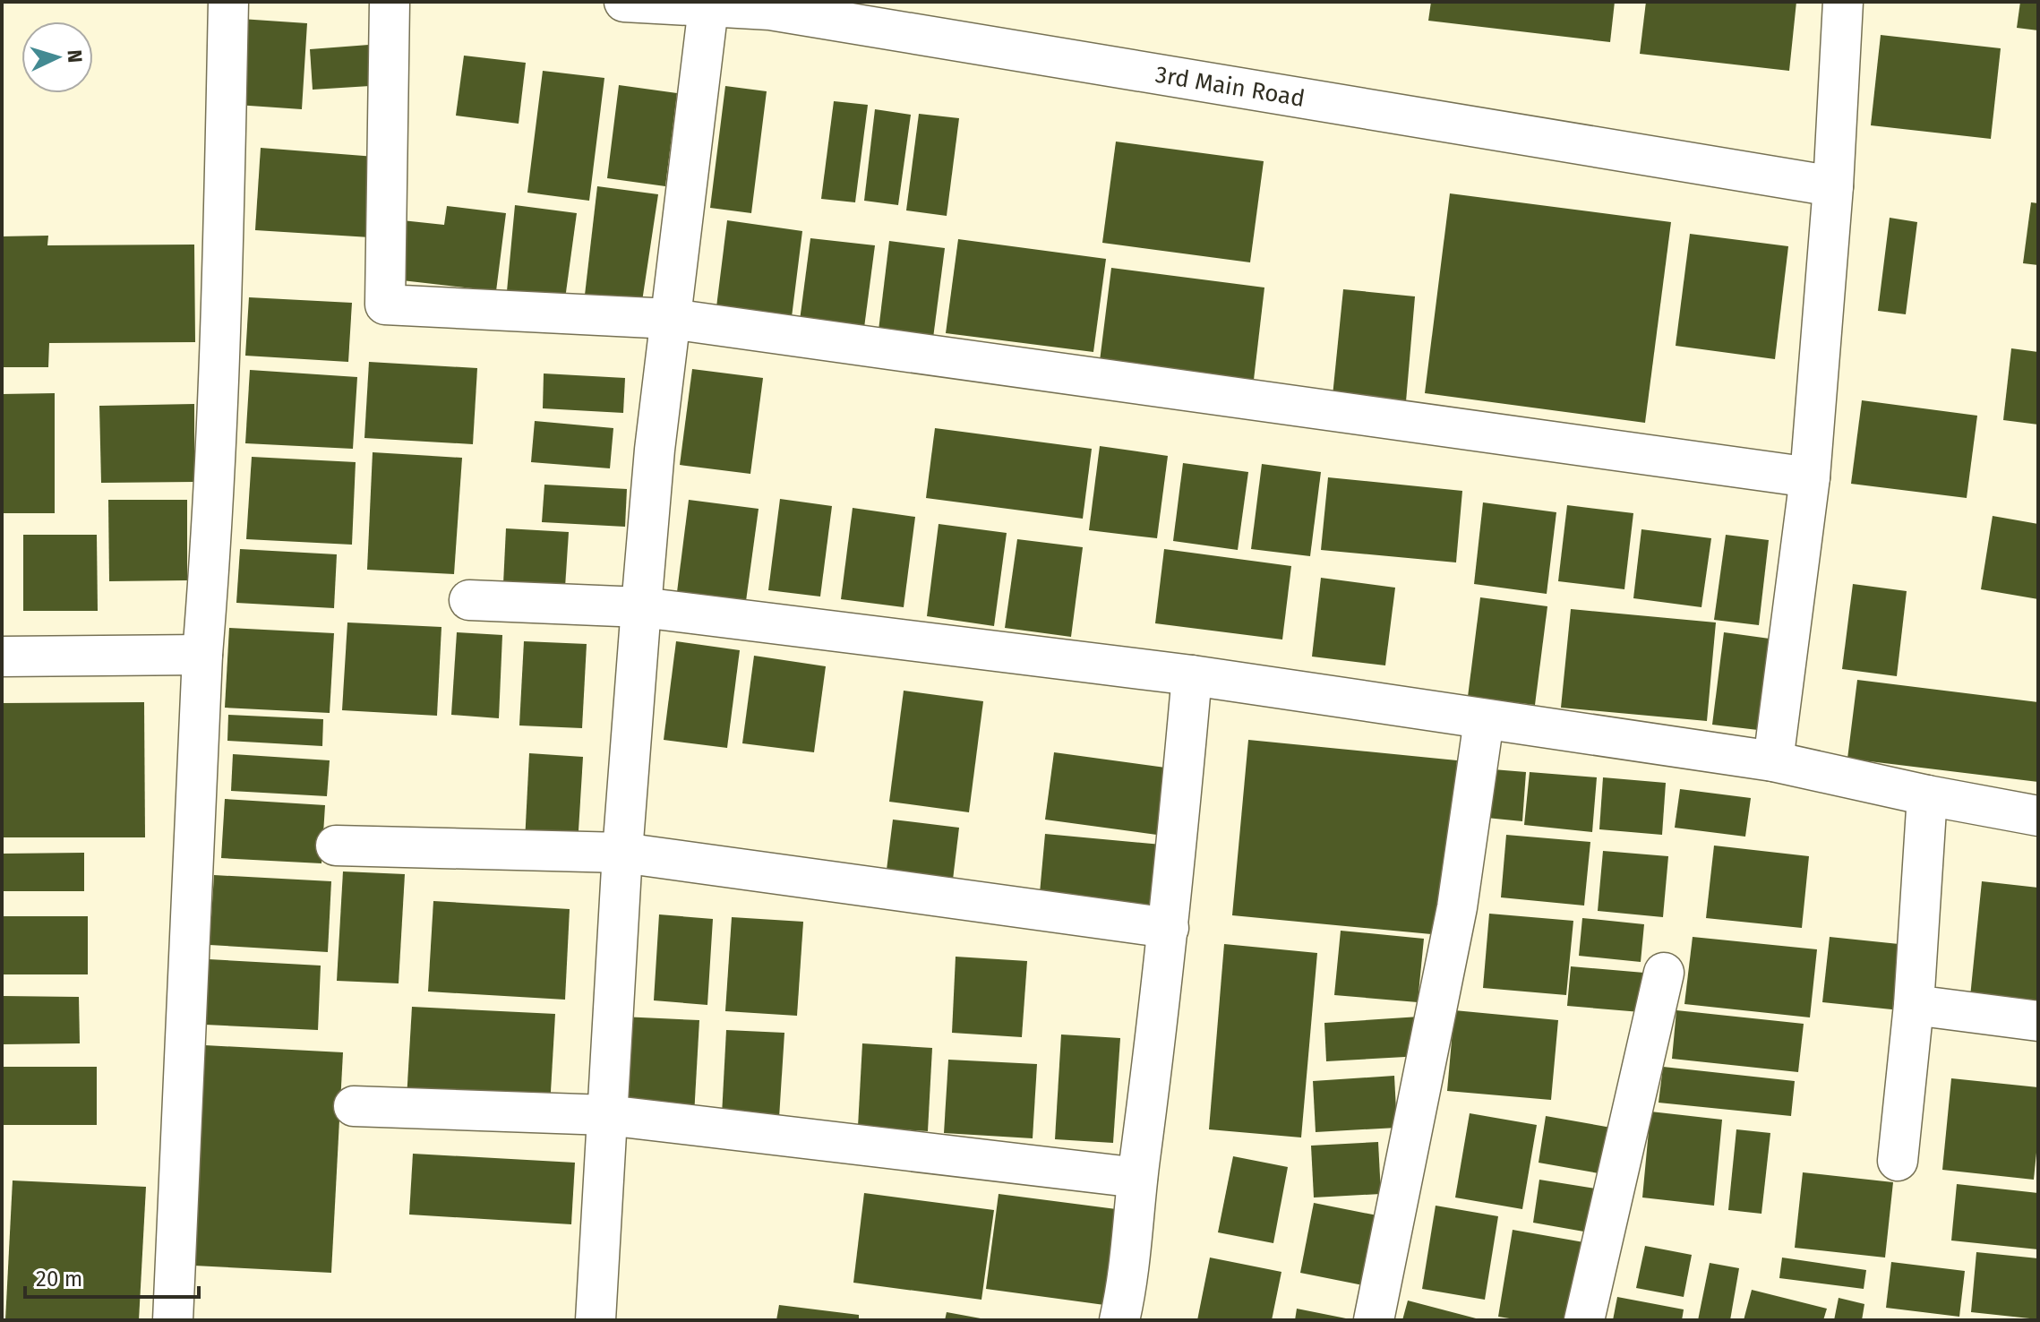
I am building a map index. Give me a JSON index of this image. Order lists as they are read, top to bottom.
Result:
{
  "streets": {
    "street": ["3rd Main Road"]
  },
  "scale_bar": "20 m",
  "north": "right"
}
